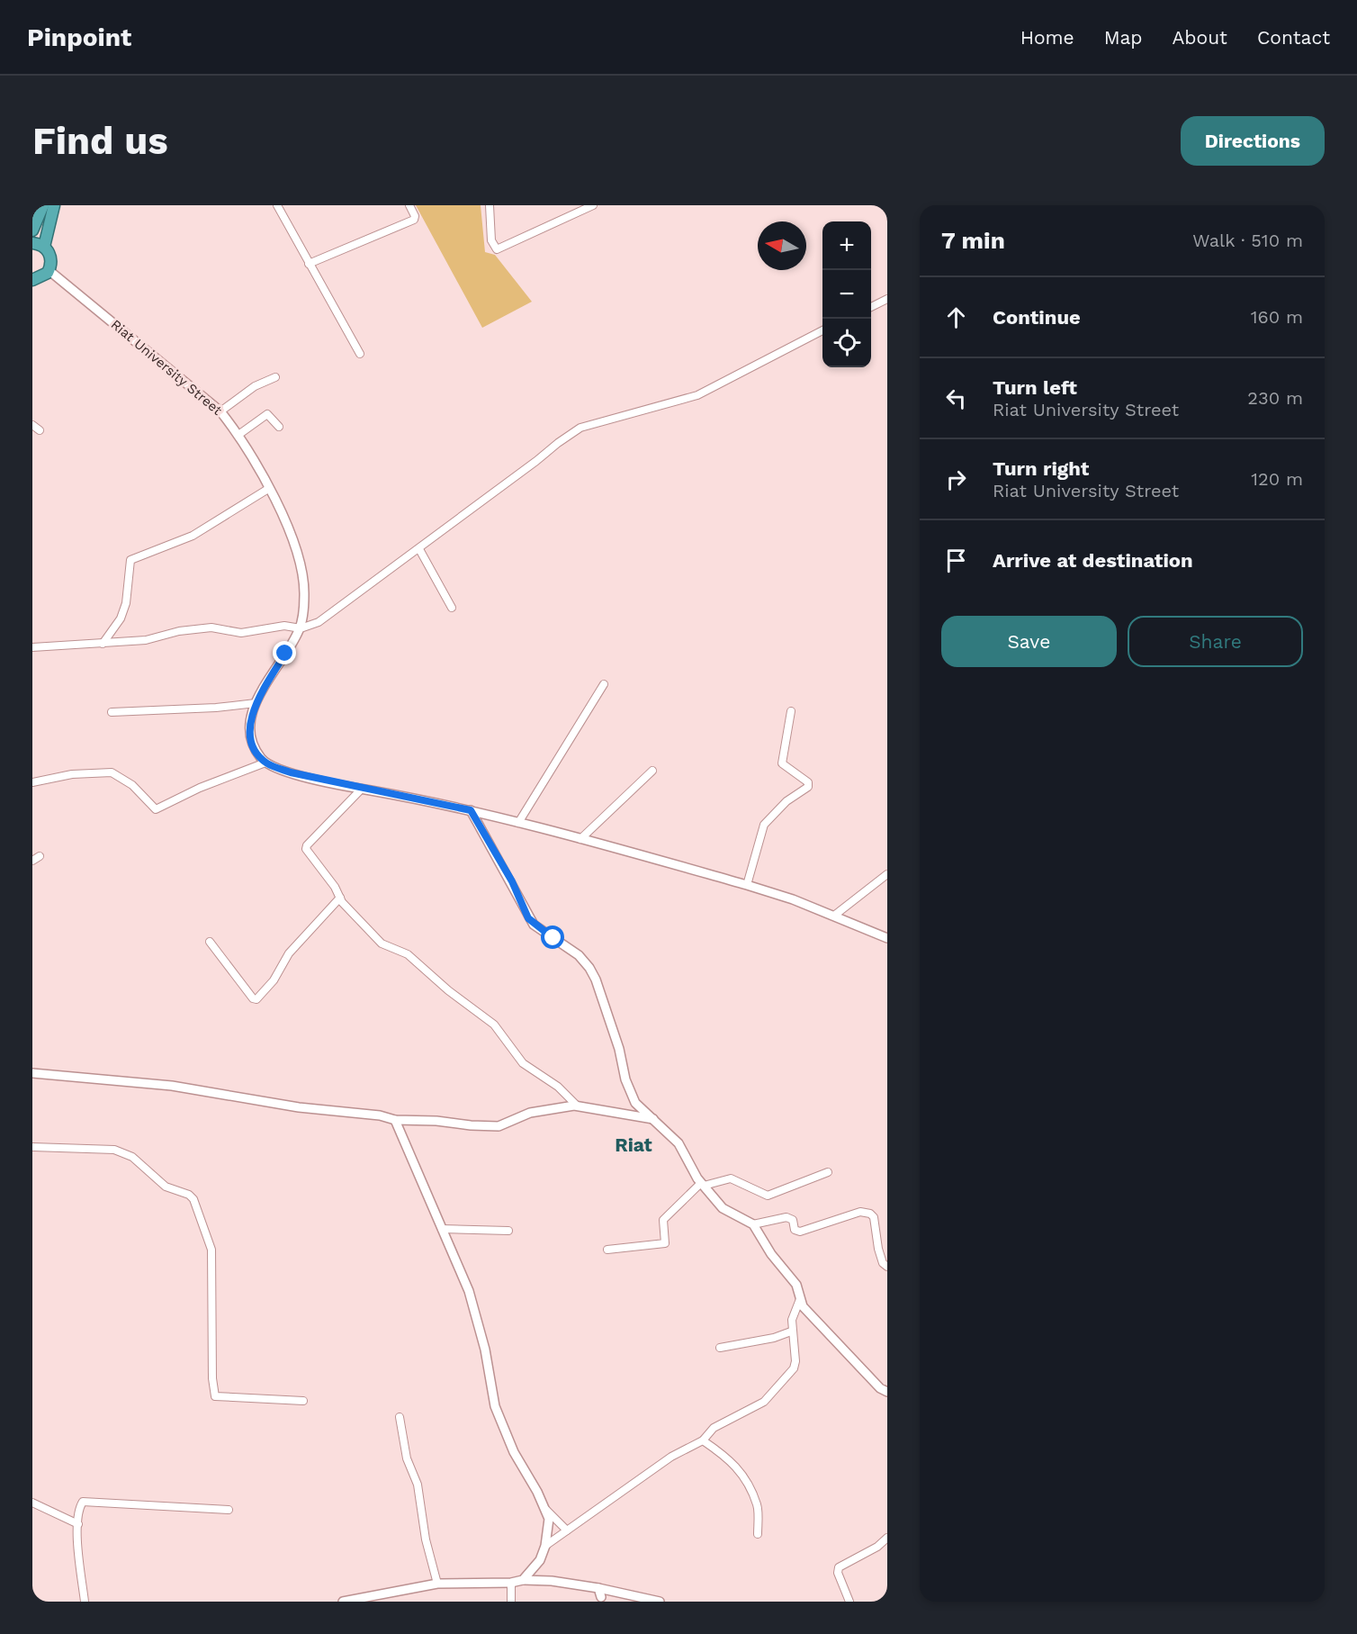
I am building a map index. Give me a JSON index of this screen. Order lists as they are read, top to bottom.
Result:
{
  "streets": {
    "street": ["Riat University Street"]
  },
  "districts": ["Riat"],
  "north": "left",
  "page": {
    "header": "Pinpoint",
    "nav": [
      "Home",
      "Map",
      "About",
      "Contact"
    ],
    "buttons": [
      "Directions",
      ["Save", "Share"]
    ],
    "title": "Find us",
    "heading": ["7 min", "Walk · 510 m"],
    "map_buttons": ["+", "−"],
    "list": [
      ["Continue", "160 m"],
      ["Turn left", "Riat University Street", "230 m"],
      ["Turn right", "Riat University Street", "120 m"],
      "Arrive at destination"
    ]
  }
}
